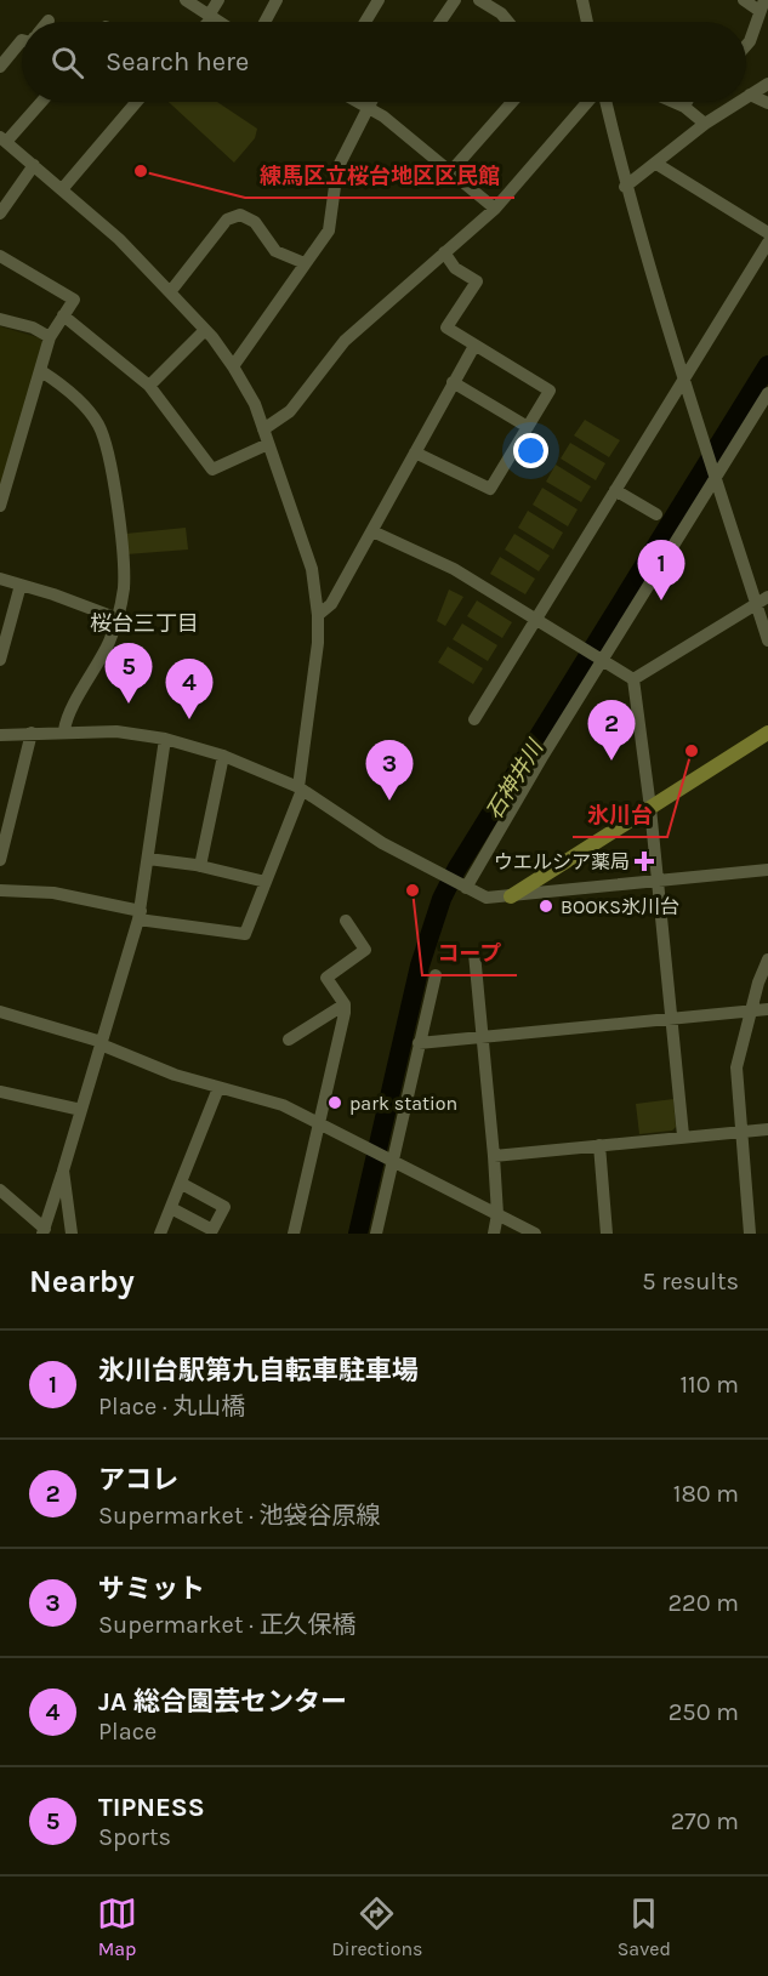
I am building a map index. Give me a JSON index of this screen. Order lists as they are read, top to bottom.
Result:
{
  "districts": ["桜台三丁目"],
  "water": ["石神井川"],
  "places": {
    "other": [
      "練馬区立桜台地区区民館",
      "氷川台",
      "コープ",
      "BOOKS氷川台",
      "park station"
    ],
    "health": ["ウエルシア薬局"]
  },
  "page": {
    "search": "Search here",
    "pins": [
      "1",
      "5",
      "4",
      "2",
      "3"
    ],
    "heading": ["Nearby", "5 results"],
    "list": [
      {
        "mark": "1",
        "name": "氷川台駅第九自転車駐車場",
        "note": "Place · 丸山橋",
        "value": "110 m"
      },
      {
        "mark": "2",
        "name": "アコレ",
        "note": "Supermarket · 池袋谷原線",
        "value": "180 m"
      },
      {
        "mark": "3",
        "name": "サミット",
        "note": "Supermarket · 正久保橋",
        "value": "220 m"
      },
      {
        "mark": "4",
        "name": "JA 総合園芸センター",
        "note": "Place",
        "value": "250 m"
      },
      {
        "mark": "5",
        "name": "TIPNESS",
        "note": "Sports",
        "value": "270 m"
      }
    ],
    "nav": ["Map", "Directions", "Saved"]
  }
}
